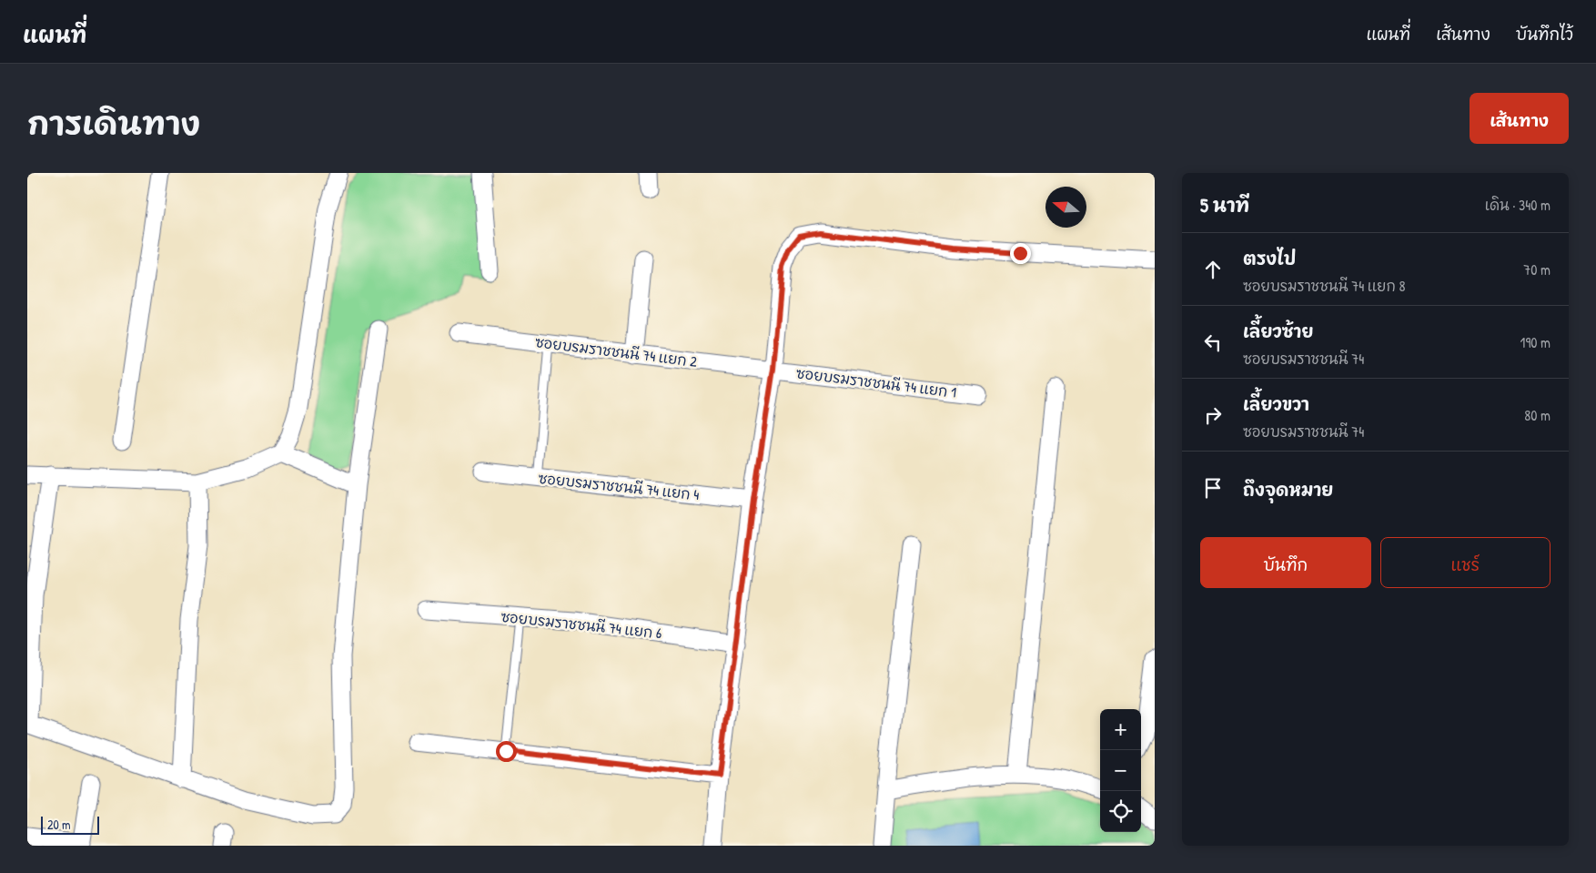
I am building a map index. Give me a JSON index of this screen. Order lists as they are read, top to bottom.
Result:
{
  "streets": {
    "street": [
      "ซอยบรมราชชนนี 74 แยก 2",
      "ซอยบรมราชชนนี 74 แยก 1",
      "ซอยบรมราชชนนี 74 แยก 4",
      "ซอยบรมราชชนนี 74 แยก 6"
    ]
  },
  "crossings": [
    ["ซอยบรมราชชนนี 74 แยก 2", "ซอยบรมราชชนนี 74 แยก 1"]
  ],
  "scale_bar": "20 m",
  "north": "left",
  "page": {
    "header": "แผนที่",
    "nav": ["แผนที่", "เส้นทาง", "บันทึกไว้"],
    "title": "การเดินทาง",
    "buttons": [
      "เส้นทาง",
      ["บันทึก", "แชร์"]
    ],
    "heading": ["5 นาที", "เดิน · 340 m"],
    "list": [
      ["ตรงไป", "ซอยบรมราชชนนี 74 แยก 8", "70 m"],
      ["เลี้ยวซ้าย", "ซอยบรมราชชนนี 74", "190 m"],
      ["เลี้ยวขวา", "ซอยบรมราชชนนี 74", "80 m"],
      "ถึงจุดหมาย"
    ],
    "map_buttons": ["+", "−"],
    "scale": "20 m"
  }
}
